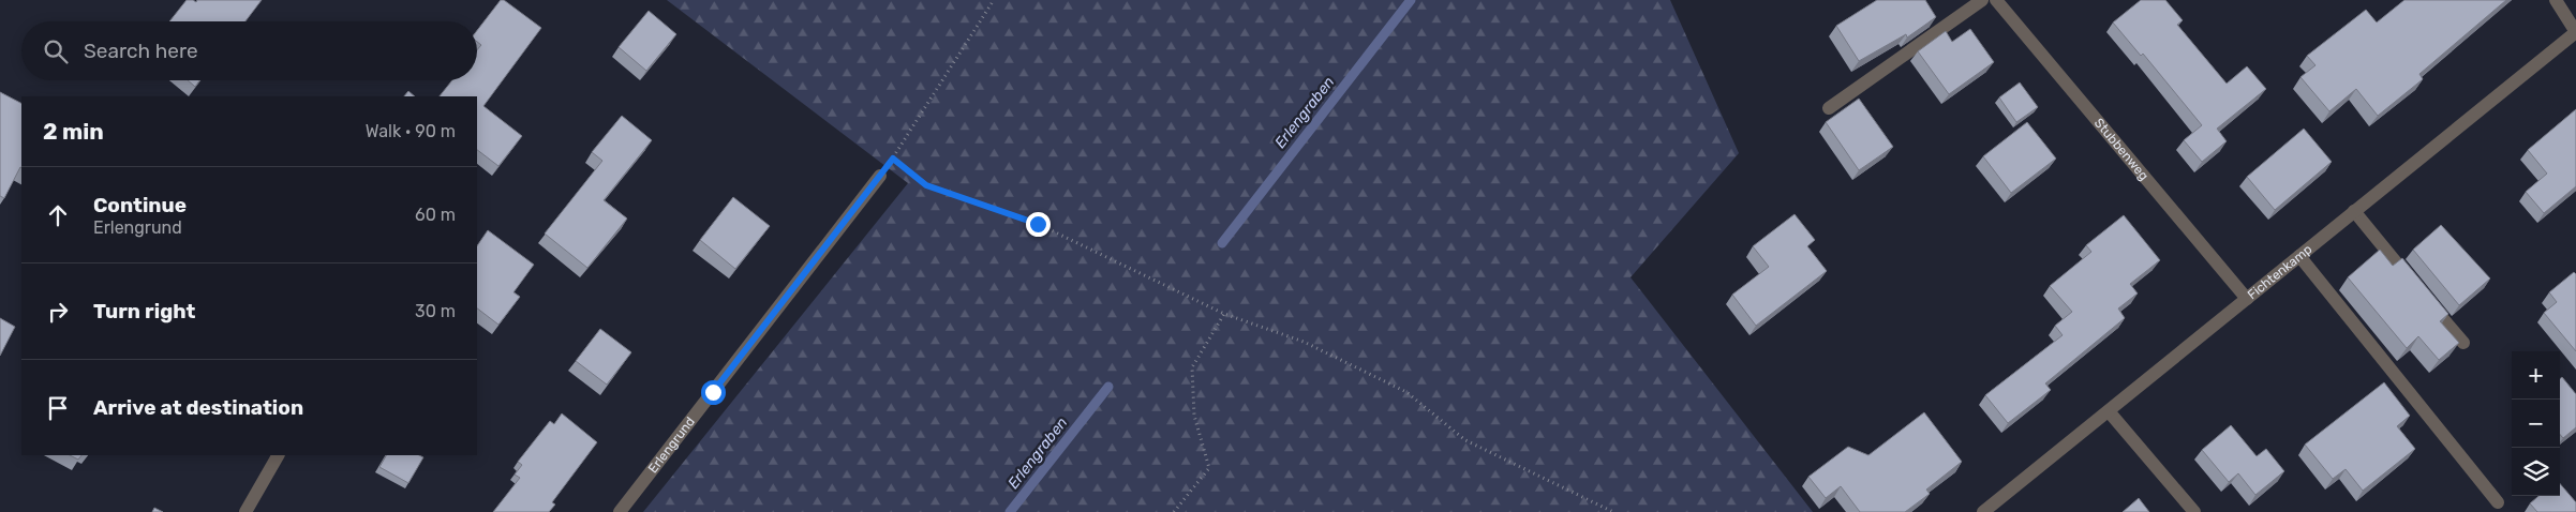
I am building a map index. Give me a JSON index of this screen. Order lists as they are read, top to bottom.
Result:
{
  "streets": {
    "street": ["Stubbenweg", "Fichtenkamp", "Erlengrund"]
  },
  "crossings": [
    ["Stubbenweg", "Fichtenkamp"]
  ],
  "water": ["Erlengraben"],
  "page": {
    "search": "Search here",
    "heading": ["2 min", "Walk · 90 m"],
    "list": [
      ["Continue", "Erlengrund", "60 m"],
      ["Turn right", "30 m"],
      "Arrive at destination"
    ],
    "map_buttons": ["+", "−"]
  }
}
